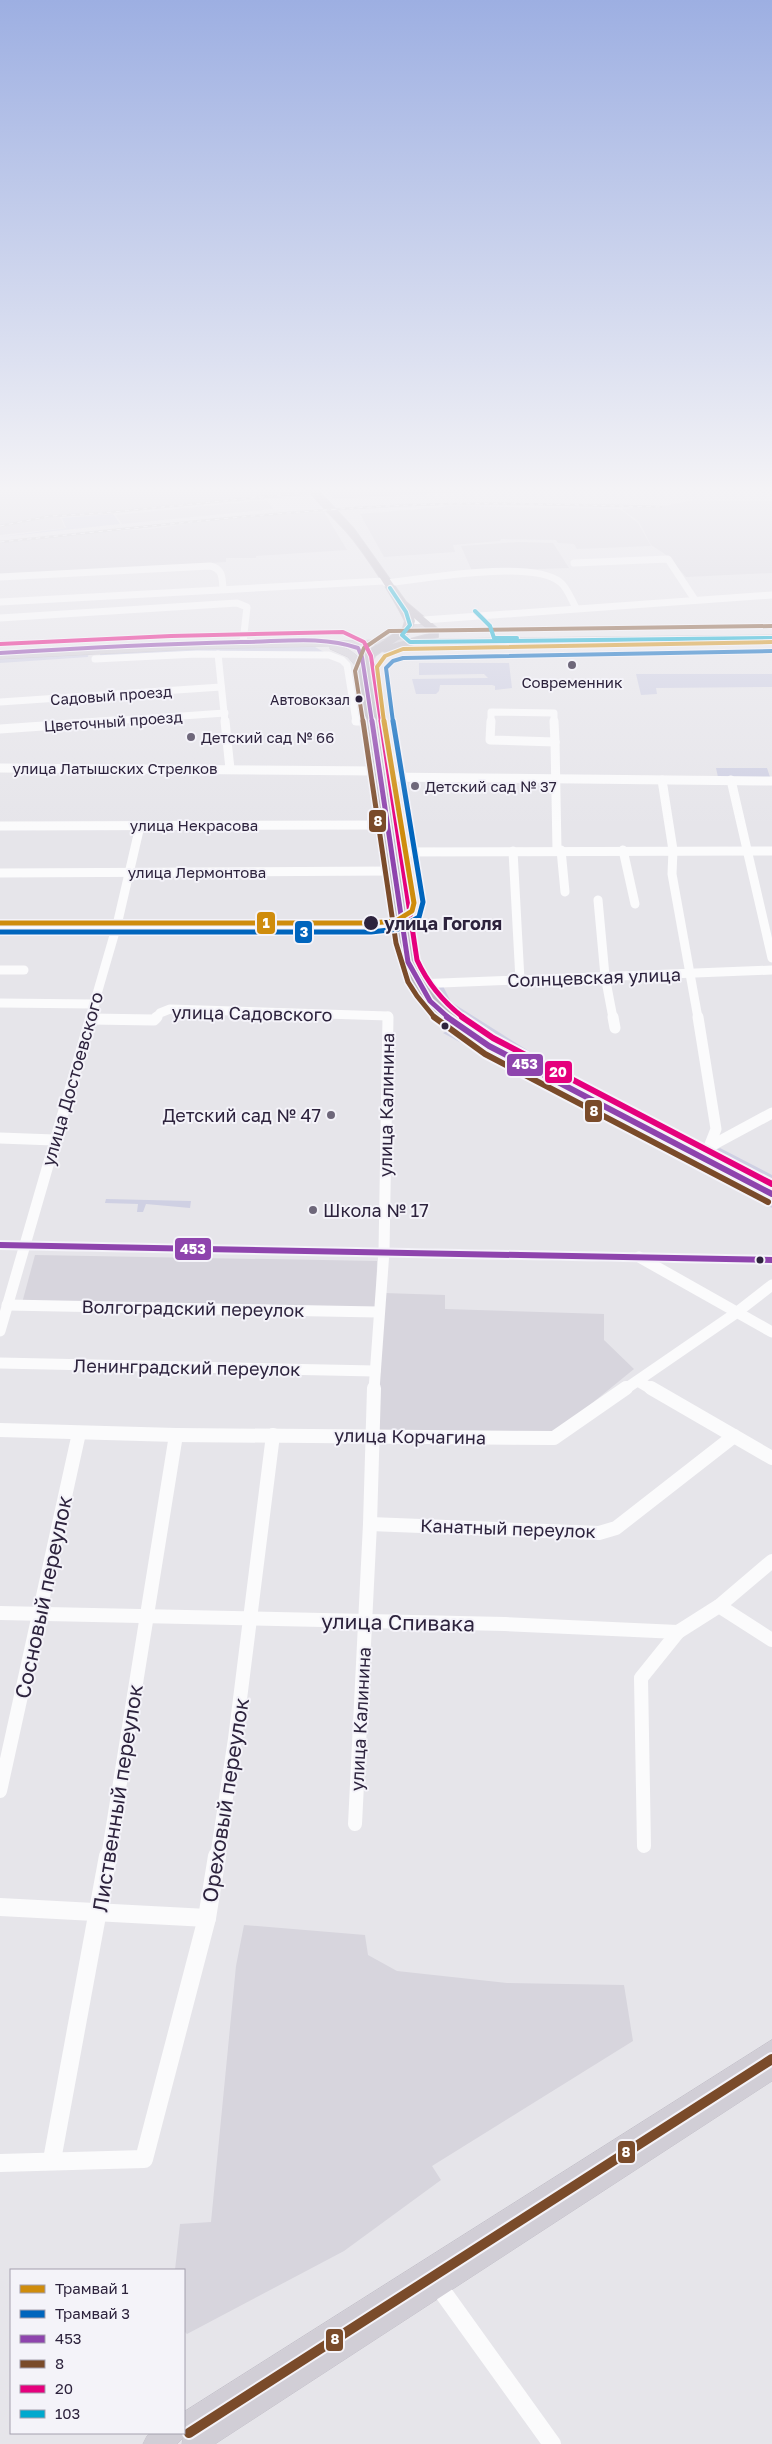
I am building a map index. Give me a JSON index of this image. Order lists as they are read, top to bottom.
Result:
{
  "streets": {
    "street": [
      "Садовый проезд",
      "Цветочный проезд",
      "улица Латышских Стрелков",
      "улица Некрасова",
      "улица Лермонтова",
      "Солнцевская улица",
      "улица Садовского",
      "улица Достоевского",
      "улица Калинина",
      "Волгоградский переулок",
      "Ленинградский переулок",
      "улица Корчагина",
      "Канатный переулок",
      "Сосновый переулок",
      "улица Спивака",
      "Лиственный переулок",
      "Ореховый переулок"
    ]
  },
  "crossings": [
    ["Садовый проезд", "улица Латышских Стрелков"],
    ["Цветочный проезд", "улица Латышских Стрелков"],
    ["улица Некрасова", "улица Достоевского"],
    ["улица Лермонтова", "улица Достоевского"],
    ["улица Садовского", "улица Достоевского"],
    ["улица Садовского", "улица Калинина"],
    ["улица Достоевского", "Волгоградский переулок"],
    ["улица Калинина", "Волгоградский переулок"],
    ["улица Калинина", "Ленинградский переулок"],
    ["улица Калинина", "улица Корчагина"],
    ["улица Калинина", "Канатный переулок"],
    ["улица Калинина", "улица Спивака"],
    ["улица Корчагина", "Сосновый переулок"],
    ["улица Корчагина", "Лиственный переулок"],
    ["улица Корчагина", "Ореховый переулок"],
    ["Сосновый переулок", "улица Спивака"],
    ["улица Спивака", "Лиственный переулок"],
    ["улица Спивака", "Ореховый переулок"],
    ["Лиственный переулок", "Ореховый переулок"]
  ],
  "places": [
    "Современник",
    "Автовокзал",
    "Детский сад № 66",
    "Детский сад № 37",
    "улица Гоголя",
    "Детский сад № 47",
    "Школа № 17"
  ],
  "lines": [
    "transit line 103",
    "transit line 8",
    "transit line 20",
    "transit line 453",
    "tram line 1",
    "tram line 3"
  ],
  "legend": [
    "Трамвай 1",
    "Трамвай 3",
    "453",
    "8",
    "20",
    "103"
  ]
}
